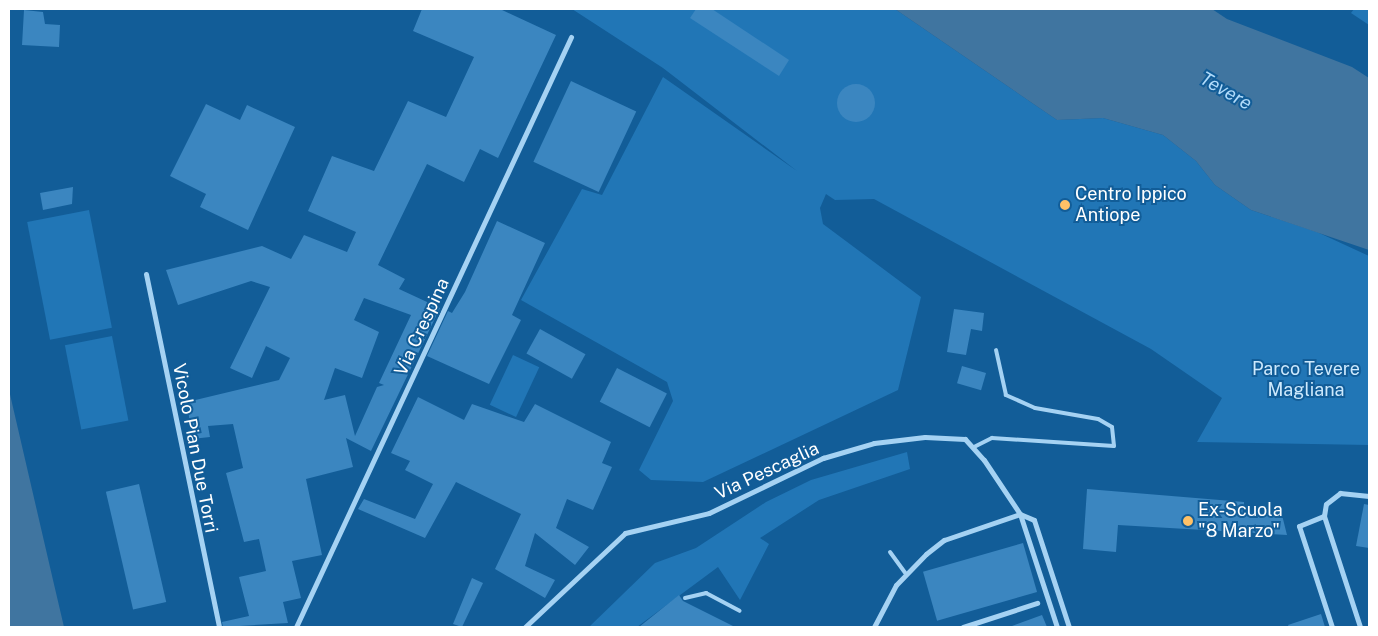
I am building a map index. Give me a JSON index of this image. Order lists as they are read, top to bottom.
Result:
{
  "streets": {
    "street": ["Via Crespina", "Vicolo Pian Due Torri", "Via Pescaglia"]
  },
  "water": ["Tevere"],
  "parks": ["Parco Tevere Magliana"],
  "places": ["Centro Ippico Antiope", "Ex-Scuola \"8 Marzo\""]
}
